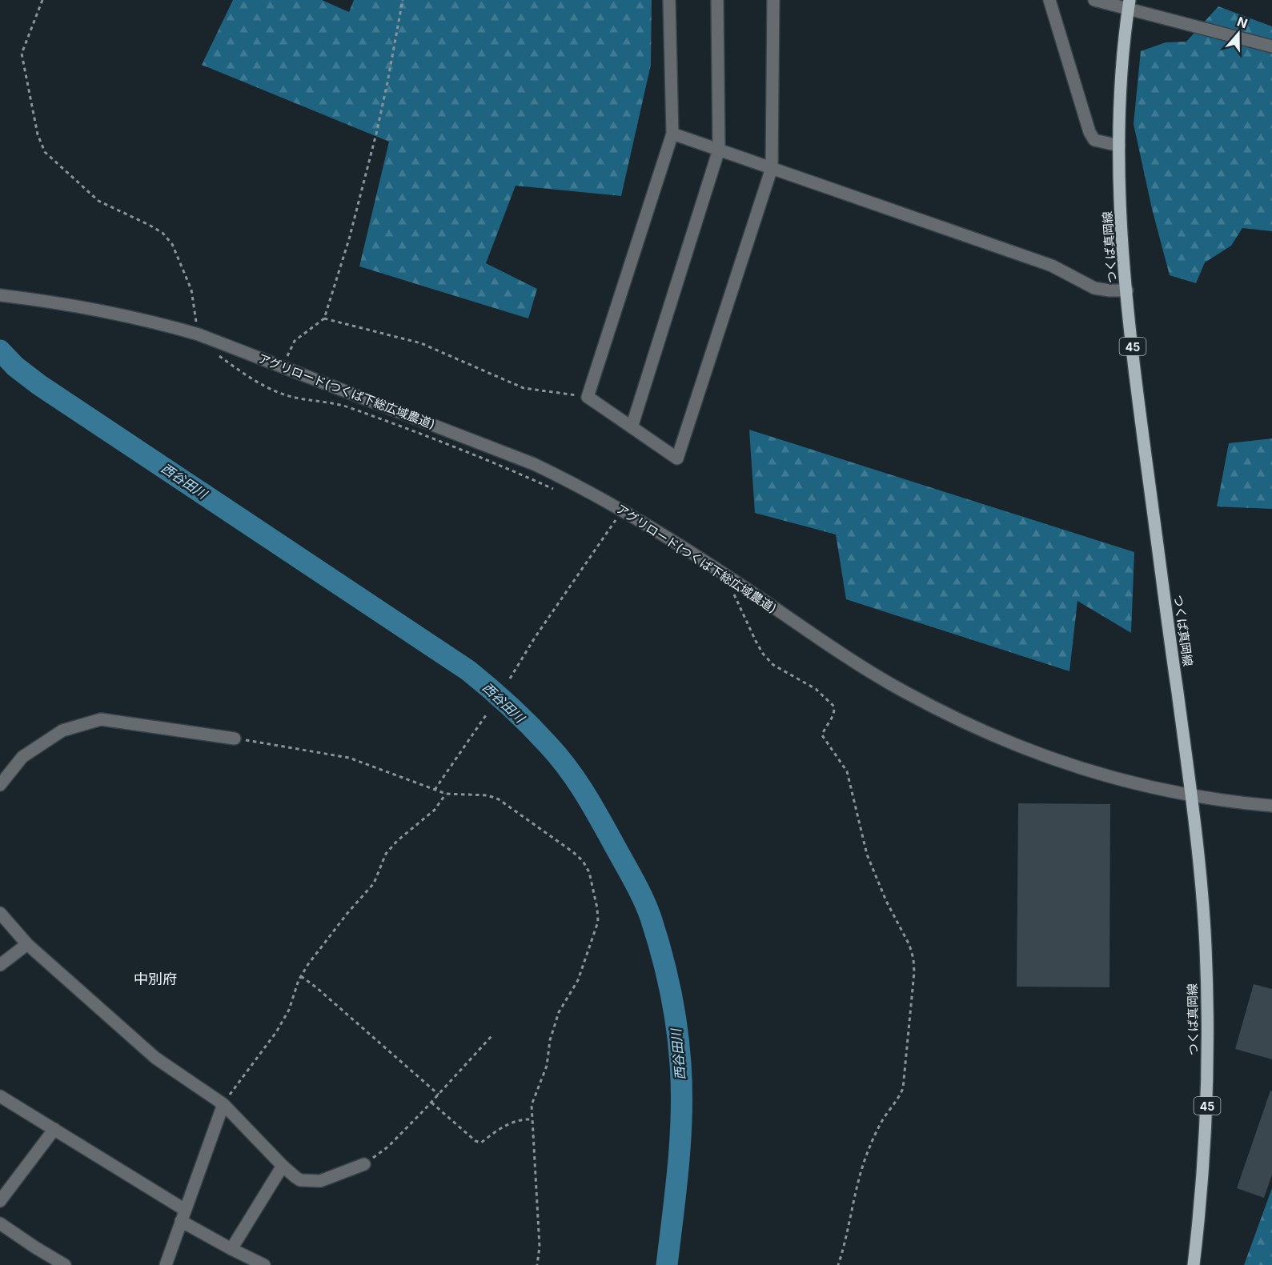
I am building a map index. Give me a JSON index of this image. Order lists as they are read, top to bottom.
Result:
{
  "streets": {
    "main road": ["つくば真岡線", "45"],
    "street": ["アグリロード(つくば下総広域農道)"]
  },
  "crossings": [
    ["つくば真岡線", "アグリロード(つくば下総広域農道)"]
  ],
  "districts": ["中別府"],
  "water": ["西谷田川"],
  "north": "top"
}
